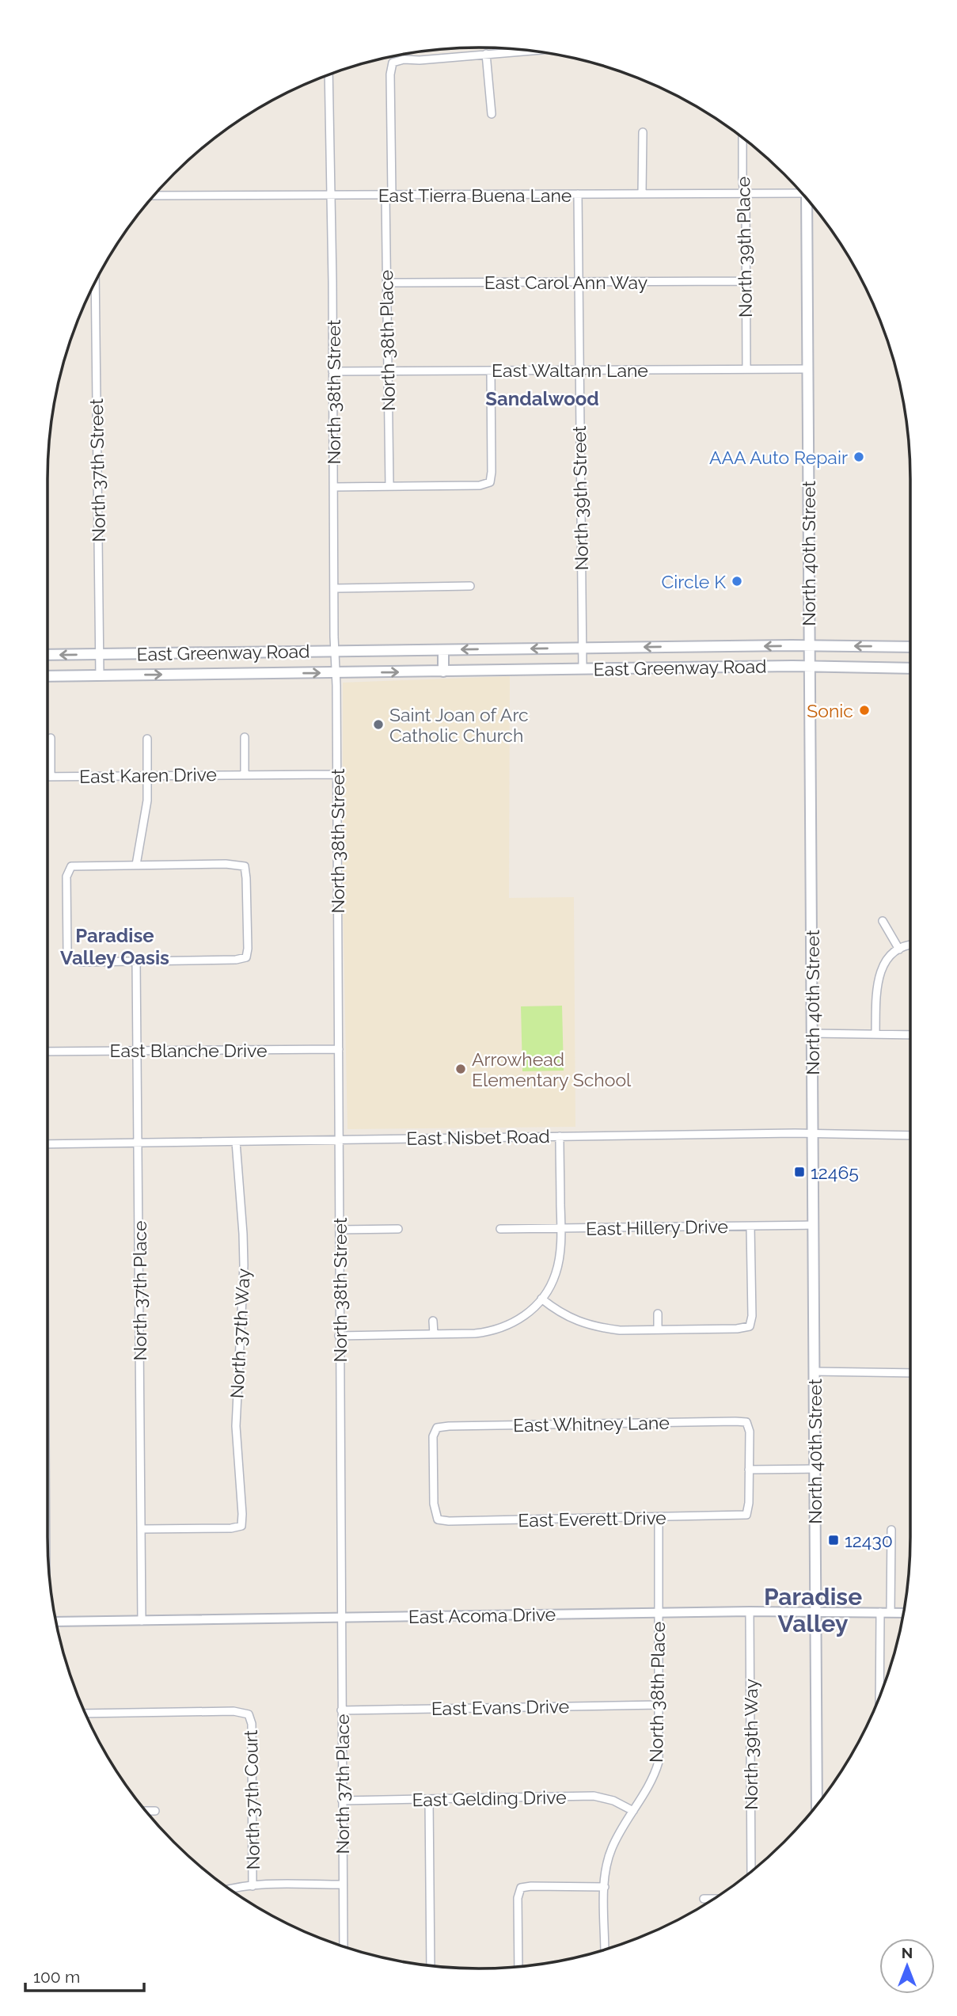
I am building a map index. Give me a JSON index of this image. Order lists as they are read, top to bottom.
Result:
{
  "streets": {
    "main road": ["North 40th Street", "East Greenway Road"],
    "street": [
      "East Tierra Buena Lane",
      "North 39th Place",
      "East Carol Ann Way",
      "North 38th Place",
      "East Waltann Lane",
      "North 38th Street",
      "North 37th Street",
      "North 39th Street",
      "East Karen Drive",
      "East Blanche Drive",
      "East Nisbet Road",
      "East Hillery Drive",
      "North 37th Place",
      "North 37th Way",
      "East Whitney Lane",
      "East Everett Drive",
      "East Acoma Drive",
      "East Evans Drive",
      "North 39th Way",
      "East Gelding Drive",
      "North 37th Court"
    ]
  },
  "crossings": [
    ["East Tierra Buena Lane", "North 39th Place"],
    ["East Tierra Buena Lane", "North 38th Place"],
    ["East Tierra Buena Lane", "North 38th Street"],
    ["East Tierra Buena Lane", "North 39th Street"],
    ["North 39th Place", "East Carol Ann Way"],
    ["North 39th Place", "East Waltann Lane"],
    ["East Carol Ann Way", "North 38th Place"],
    ["East Carol Ann Way", "North 39th Street"],
    ["North 38th Place", "East Waltann Lane"],
    ["North 38th Place", "East Everett Drive"],
    ["North 38th Place", "East Acoma Drive"],
    ["North 38th Place", "East Evans Drive"],
    ["North 38th Place", "East Gelding Drive"],
    ["East Waltann Lane", "North 38th Street"],
    ["East Waltann Lane", "North 39th Street"],
    ["East Waltann Lane", "North 40th Street"],
    ["North 38th Street", "East Greenway Road"],
    ["North 38th Street", "East Karen Drive"],
    ["North 38th Street", "East Blanche Drive"],
    ["North 38th Street", "East Nisbet Road"],
    ["North 38th Street", "North 37th Place"],
    ["North 38th Street", "East Acoma Drive"],
    ["North 37th Street", "East Greenway Road"],
    ["North 39th Street", "East Greenway Road"],
    ["North 40th Street", "East Greenway Road"],
    ["North 40th Street", "East Nisbet Road"],
    ["North 40th Street", "East Hillery Drive"],
    ["North 40th Street", "East Acoma Drive"],
    ["East Blanche Drive", "North 37th Place"],
    ["East Nisbet Road", "North 37th Place"],
    ["East Nisbet Road", "North 37th Way"],
    ["North 37th Place", "North 37th Way"],
    ["North 37th Place", "East Acoma Drive"],
    ["North 37th Place", "East Evans Drive"],
    ["North 37th Place", "East Gelding Drive"],
    ["East Whitney Lane", "East Everett Drive"],
    ["East Acoma Drive", "North 39th Way"]
  ],
  "districts": ["Sandalwood", "Paradise Valley Oasis", "Paradise Valley"],
  "places": {
    "other": [
      "AAA Auto Repair",
      "Circle K",
      "Sonic",
      "Saint Joan of Arc Catholic Church",
      "Arrowhead Elementary School"
    ],
    "transit": ["12465", "12430"]
  },
  "scale_bar": "100 m",
  "north": "top"
}
